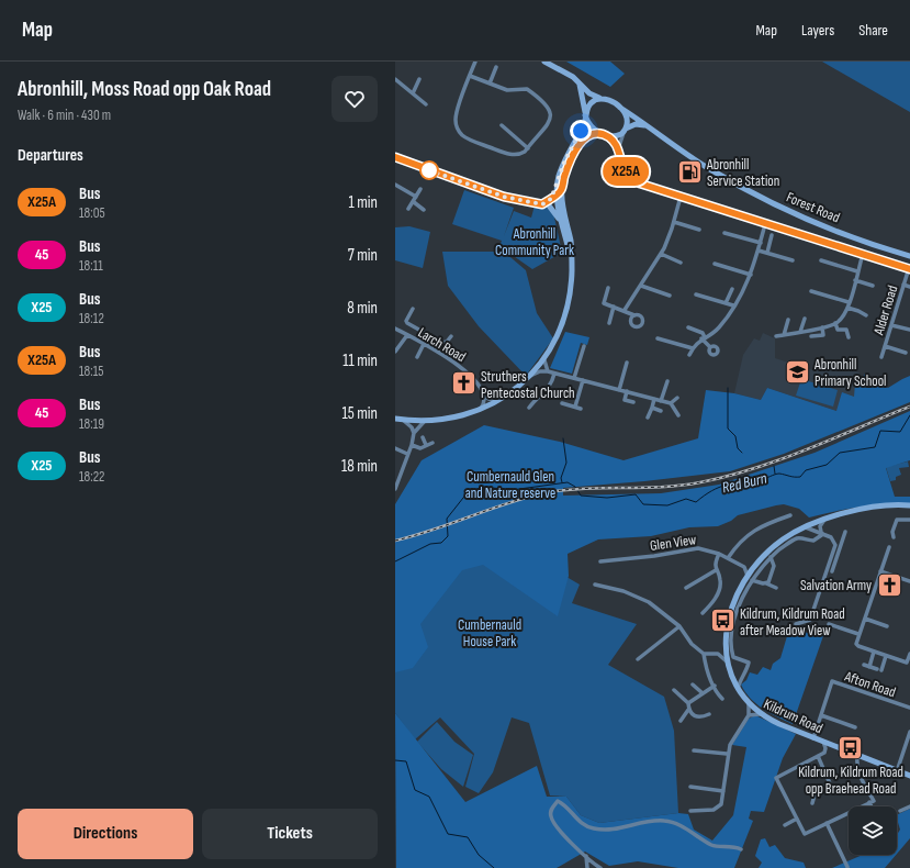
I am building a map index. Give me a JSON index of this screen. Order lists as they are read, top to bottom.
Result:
{
  "streets": {
    "street": [
      "Forest Road",
      "Alder Road",
      "Larch Road",
      "Glen View",
      "Afton Road",
      "Kildrum Road"
    ]
  },
  "crossings": [
    ["Afton Road", "Kildrum Road"]
  ],
  "water": ["Red Burn"],
  "parks": ["Abronhill Community Park", "Cumbernauld Glen and Nature reserve", "Cumbernauld House Park"],
  "places": {
    "fuel station": ["Abronhill Service Station"],
    "school or university": ["Abronhill Primary School"],
    "church": ["Struthers Pentecostal Church", "Salvation Army"],
    "bus stop": ["Kildrum, Kildrum Road after Meadow View", "Kildrum, Kildrum Road opp Braehead Road"]
  },
  "lines": ["bus line X25A"],
  "page": {
    "header": "Map",
    "nav": ["Map", "Layers", "Share"],
    "heading": [
      ["Abronhill, Moss Road opp Oak Road", "Walk · 6 min · 430 m"],
      "Departures"
    ],
    "on_map": "X25A",
    "list": [
      {
        "mark": "X25A",
        "name": "Bus",
        "note": "18:05",
        "value": "1 min"
      },
      {
        "mark": "45",
        "name": "Bus",
        "note": "18:11",
        "value": "7 min"
      },
      {
        "mark": "X25",
        "name": "Bus",
        "note": "18:12",
        "value": "8 min"
      },
      {
        "mark": "X25A",
        "name": "Bus",
        "note": "18:15",
        "value": "11 min"
      },
      {
        "mark": "45",
        "name": "Bus",
        "note": "18:19",
        "value": "15 min"
      },
      {
        "mark": "X25",
        "name": "Bus",
        "note": "18:22",
        "value": "18 min"
      }
    ],
    "buttons": ["Directions", "Tickets"]
  }
}
